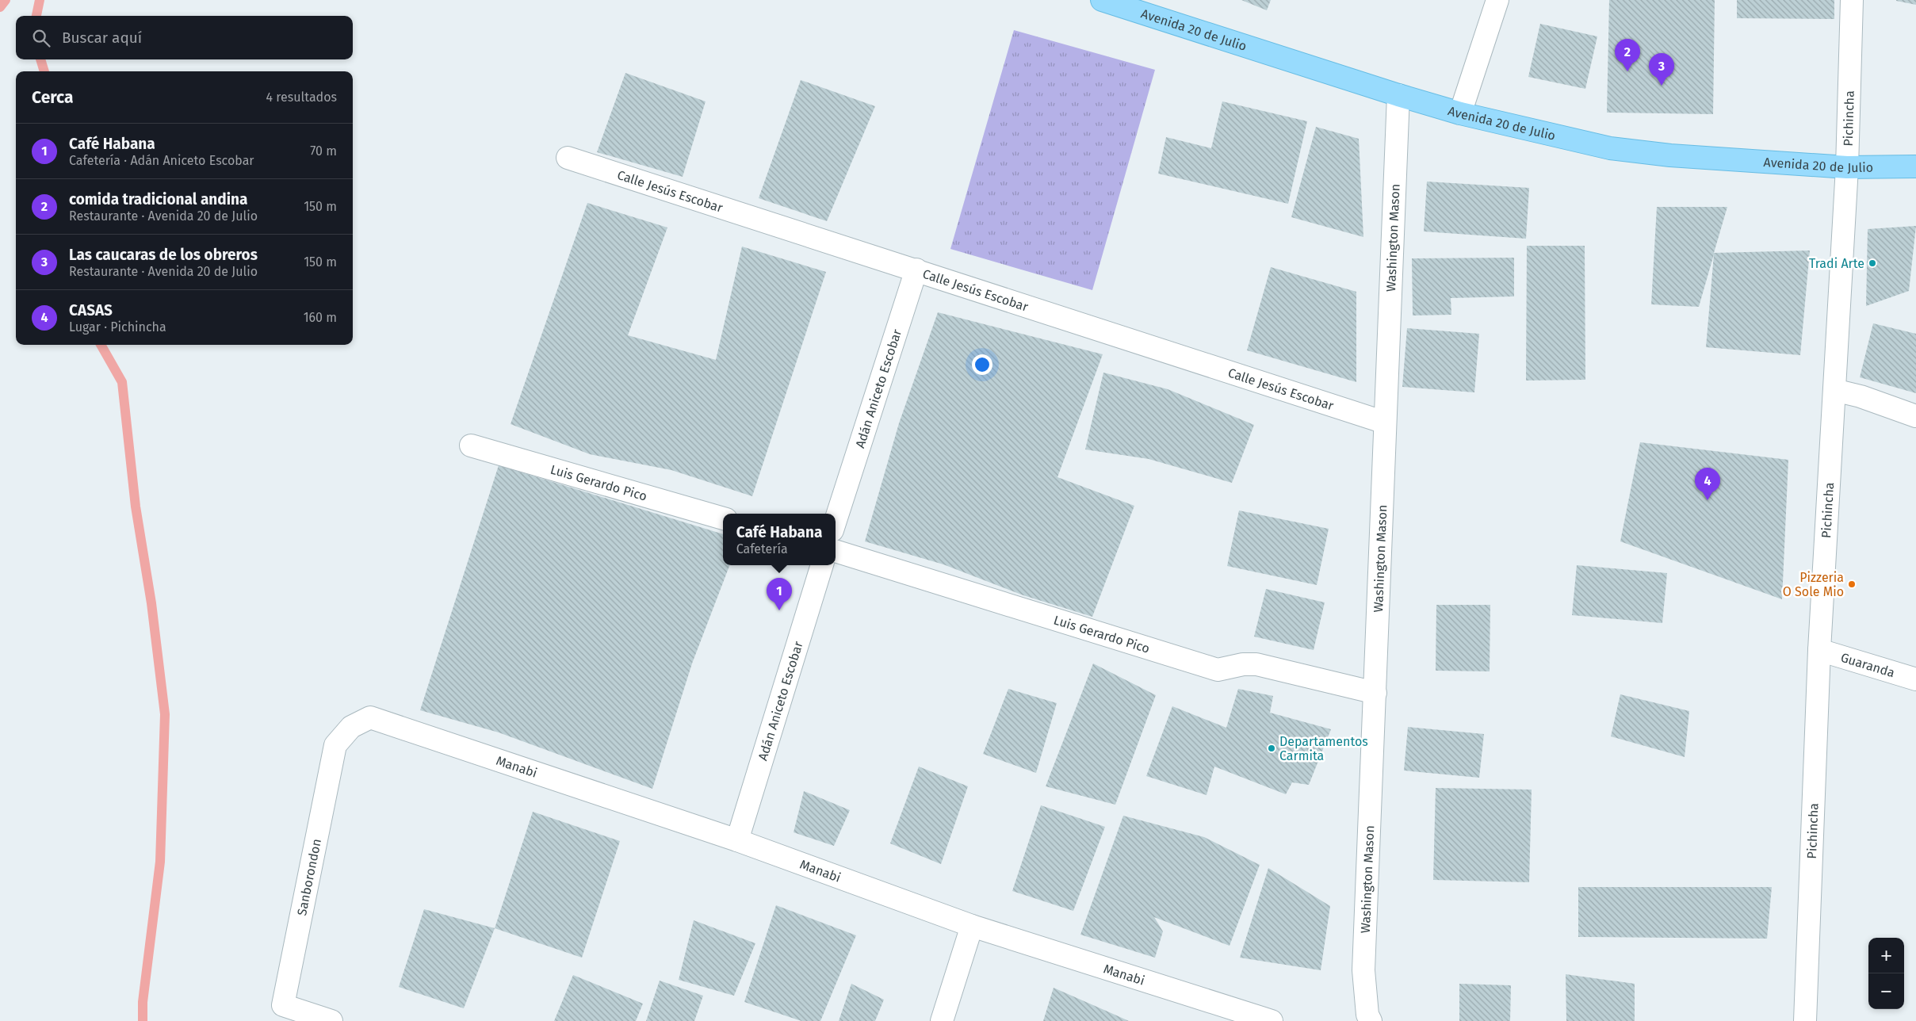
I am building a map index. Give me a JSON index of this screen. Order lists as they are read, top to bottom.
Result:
{
  "streets": {
    "main road": ["Avenida 20 de Julio"],
    "street": [
      "Pichincha",
      "Calle Jesús Escobar",
      "Washington Mason",
      "Adán Aniceto Escobar",
      "Luis Gerardo Pico",
      "Guaranda",
      "Manabi",
      "Sanborondon"
    ]
  },
  "crossings": [
    ["Avenida 20 de Julio", "Pichincha"],
    ["Avenida 20 de Julio", "Washington Mason"],
    ["Pichincha", "Guaranda"],
    ["Calle Jesús Escobar", "Washington Mason"],
    ["Calle Jesús Escobar", "Adán Aniceto Escobar"],
    ["Washington Mason", "Luis Gerardo Pico"],
    ["Adán Aniceto Escobar", "Manabi"],
    ["Manabi", "Sanborondon"]
  ],
  "places": ["Tradi Arte", "Pizzeria O Sole Mio", "Departamentos Carmita"],
  "page": {
    "search": "Buscar aquí",
    "pins": [
      "2",
      "3",
      "4",
      "1"
    ],
    "heading": ["Cerca", "4 resultados"],
    "list": [
      {
        "mark": "1",
        "name": "Café Habana",
        "note": "Cafetería · Adán Aniceto Escobar",
        "value": "70 m"
      },
      {
        "mark": "2",
        "name": "comida tradicional andina",
        "note": "Restaurante · Avenida 20 de Julio",
        "value": "150 m"
      },
      {
        "mark": "3",
        "name": "Las caucaras de los obreros",
        "note": "Restaurante · Avenida 20 de Julio",
        "value": "150 m"
      },
      {
        "mark": "4",
        "name": "CASAS",
        "note": "Lugar · Pichincha",
        "value": "160 m"
      }
    ],
    "popup": ["Café Habana", "Cafetería"],
    "map_buttons": ["+", "−"]
  }
}
